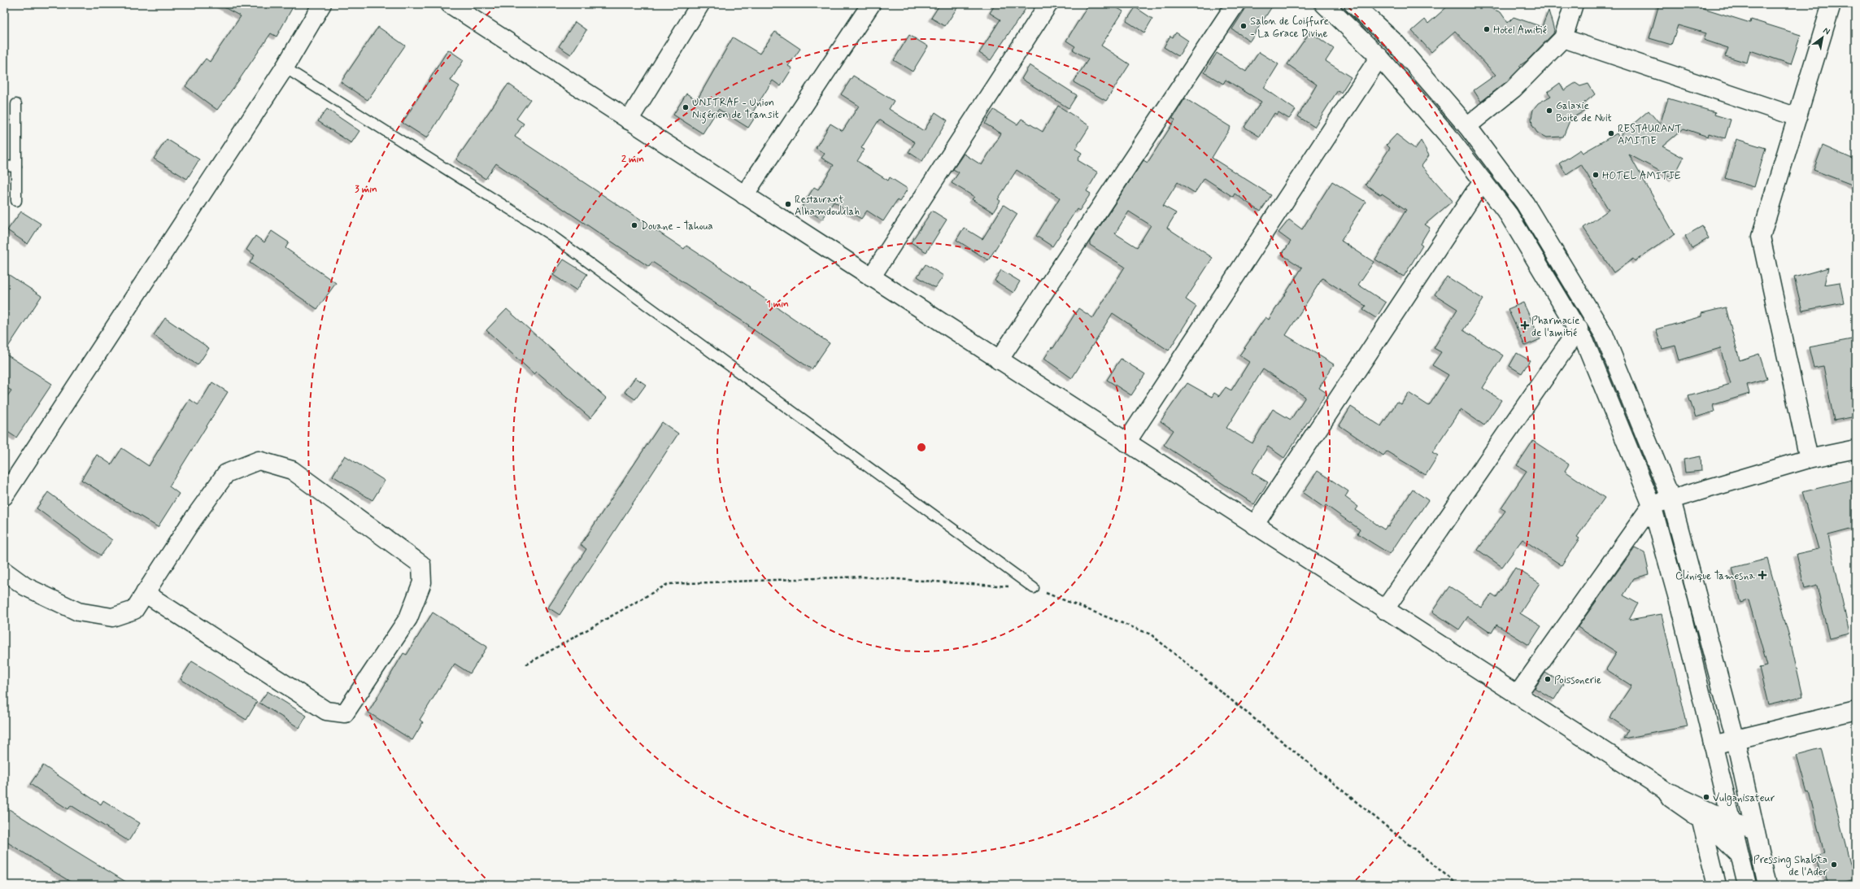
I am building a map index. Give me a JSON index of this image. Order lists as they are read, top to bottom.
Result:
{
  "places": {
    "other": [
      "Salon de Coiffure - La Grace Divine",
      "Hotel Amitié",
      "UNITRAF - Union Nigérien de Transit",
      "Galaxie Boite de Nuit",
      "RESTAURANT AMITIE",
      "HOTEL AMITIE",
      "Restaurant Alhamdoulilah",
      "Douane - Tahoua",
      "Poissonerie",
      "Vulganisateur",
      "Pressing Shabta de l'Ader"
    ],
    "health": ["Pharmacie de l'amitié", "Clinique Tamesna"]
  },
  "north": "top right",
  "rings": ["2 min", "3 min", "1 min"]
}
